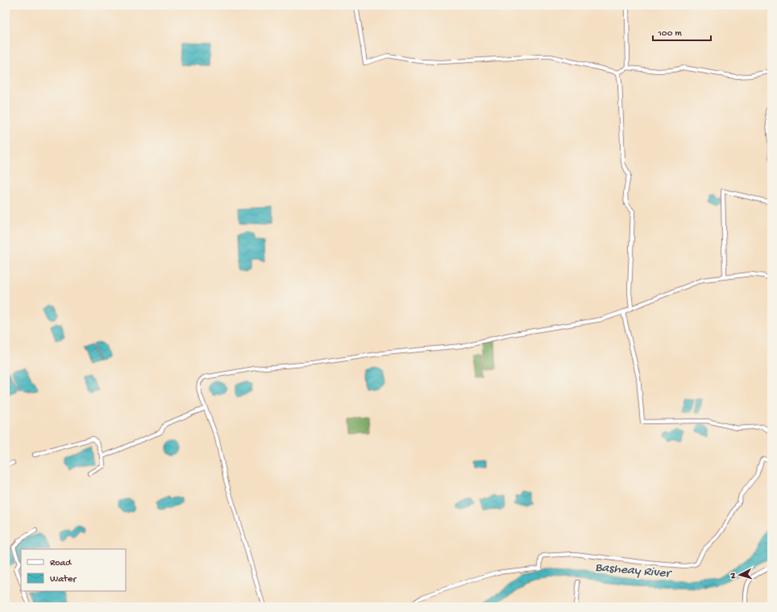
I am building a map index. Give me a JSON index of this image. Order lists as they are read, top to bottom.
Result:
{
  "water": ["Basheay River"],
  "legend": ["Road", "Water"],
  "scale_bar": "100 m",
  "north": "left"
}
